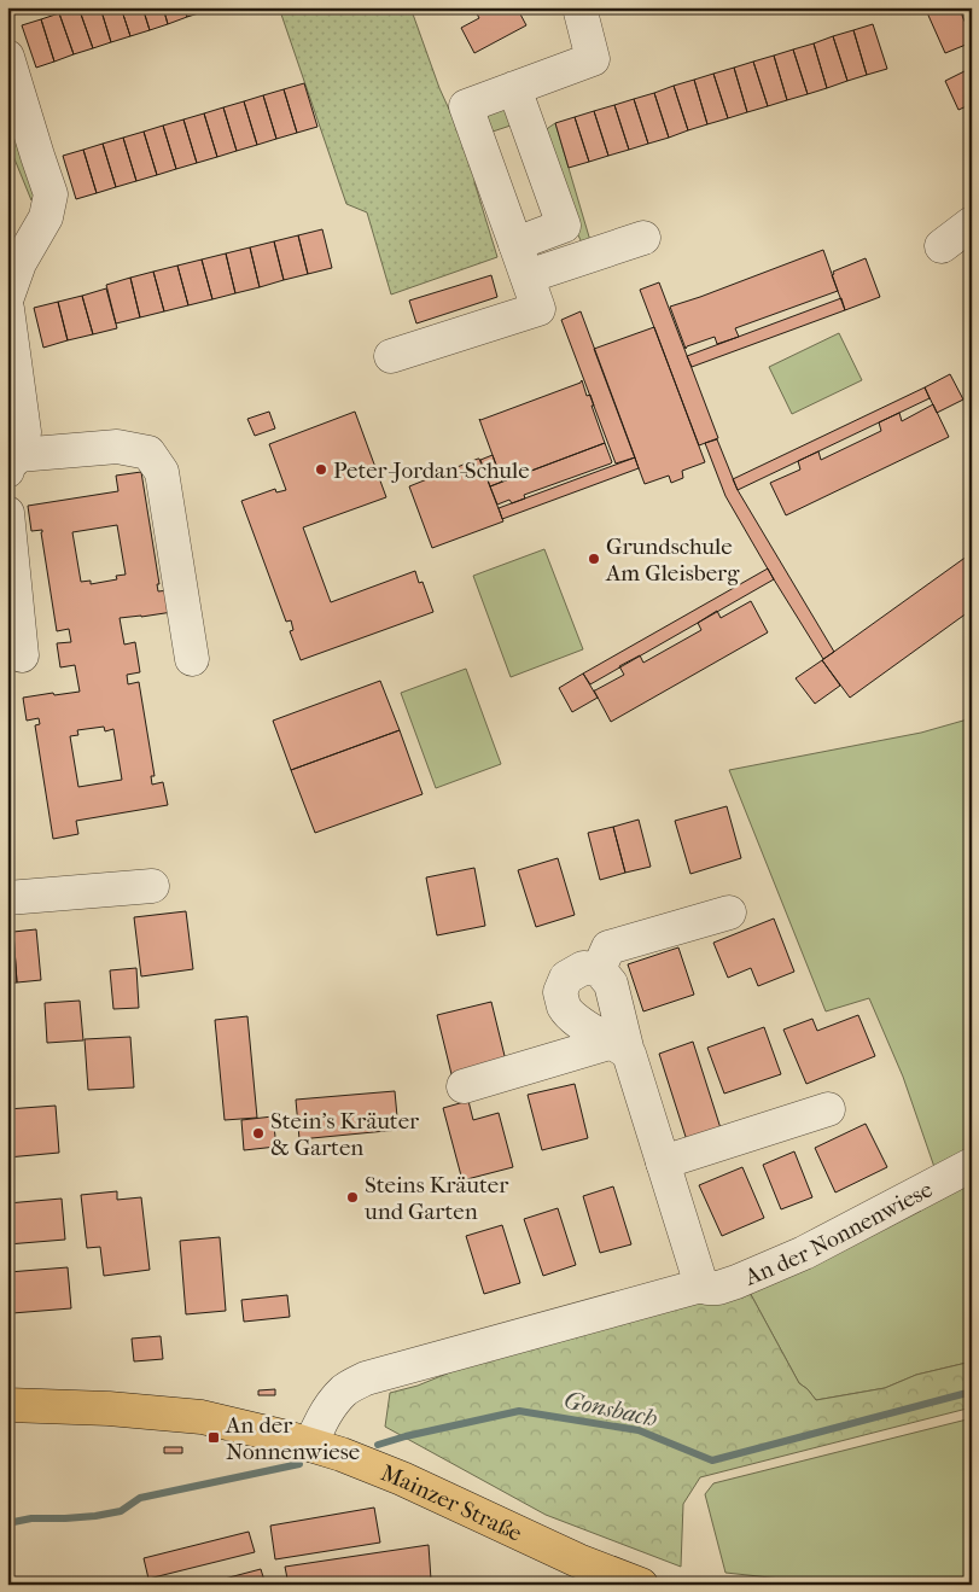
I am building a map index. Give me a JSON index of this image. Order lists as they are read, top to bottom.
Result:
{
  "streets": {
    "main road": ["Mainzer Straße"],
    "street": ["An der Nonnenwiese"]
  },
  "crossings": [
    ["An der Nonnenwiese", "Mainzer Straße"]
  ],
  "water": ["Gonsbach"],
  "places": {
    "other": [
      "Peter-Jordan-Schule",
      "Grundschule Am Gleisberg",
      "Stein's Kräuter & Garten",
      "Steins Kräuter und Garten"
    ],
    "transit": ["An der Nonnenwiese"]
  }
}
